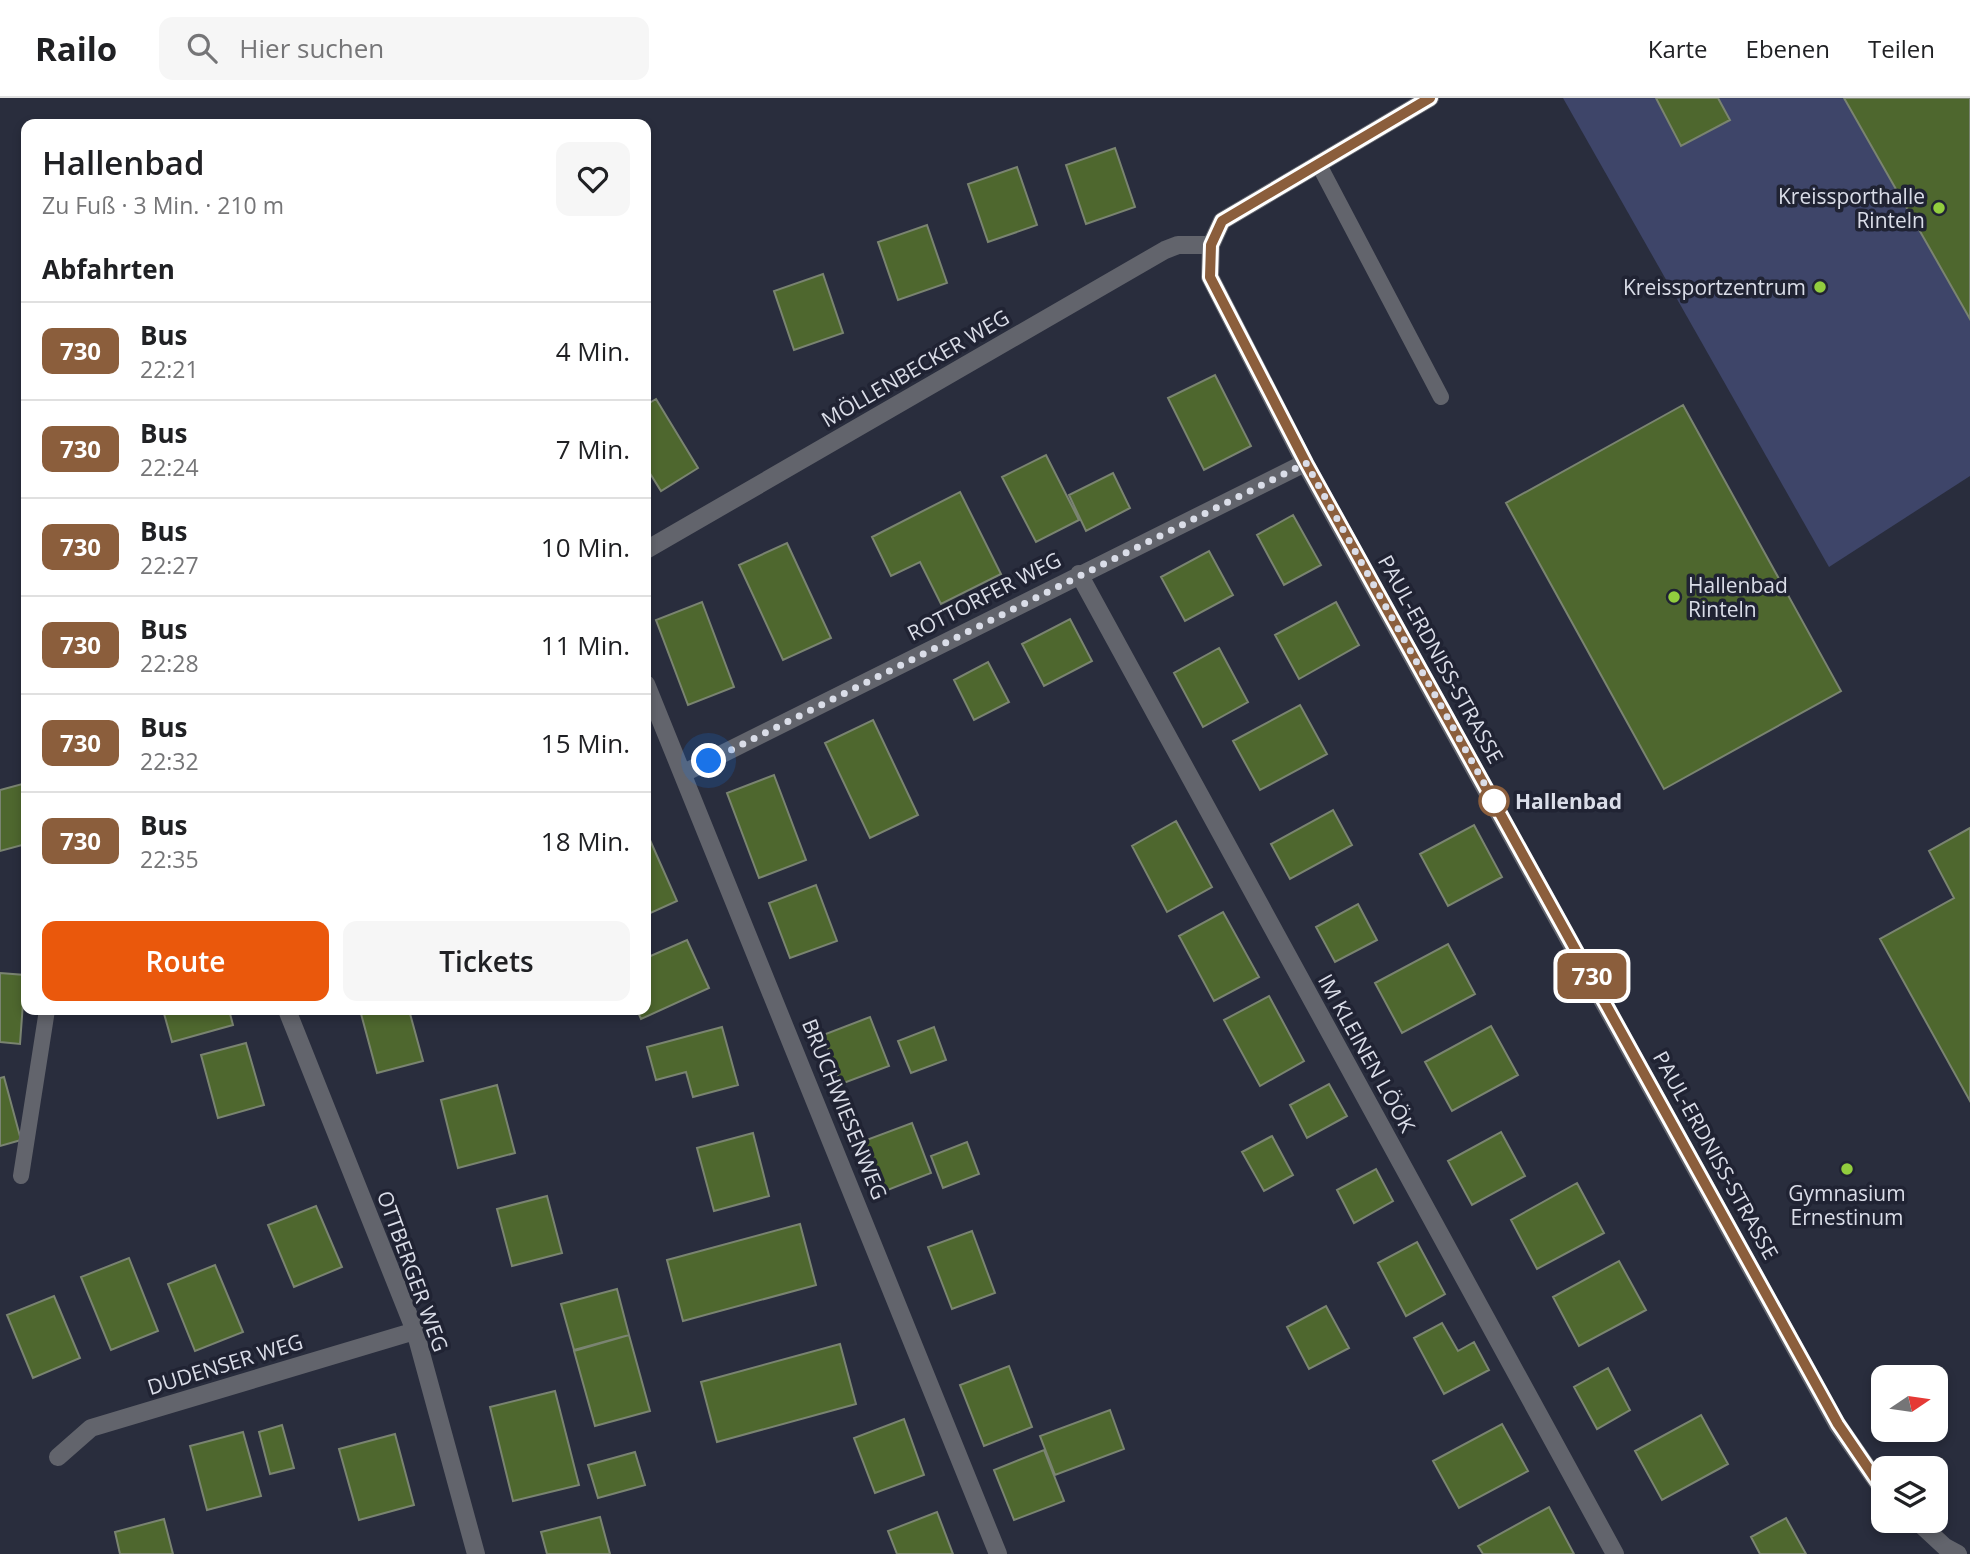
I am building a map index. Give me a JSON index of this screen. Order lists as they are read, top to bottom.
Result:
{
  "streets": {
    "street": [
      "MÖLLENBECKER WEG",
      "ROTTORFER WEG",
      "PAUL-ERDNISS-STRASSE",
      "IM KLEINEN LÖÖK",
      "BRUCHWIESENWEG",
      "OTTBERGER WEG",
      "DUDENSER WEG"
    ]
  },
  "crossings": [
    ["MÖLLENBECKER WEG", "PAUL-ERDNISS-STRASSE"],
    ["ROTTORFER WEG", "PAUL-ERDNISS-STRASSE"],
    ["ROTTORFER WEG", "IM KLEINEN LÖÖK"],
    ["ROTTORFER WEG", "BRUCHWIESENWEG"],
    ["OTTBERGER WEG", "DUDENSER WEG"]
  ],
  "places": [
    "Kreissporthalle Rinteln",
    "Kreissportzentrum",
    "Hallenbad Rinteln",
    "Hallenbad",
    "Gymnasium Ernestinum"
  ],
  "lines": ["bus line 730"],
  "north": "right",
  "page": {
    "header": "Railo",
    "search": "Hier suchen",
    "nav": ["Karte", "Ebenen", "Teilen"],
    "on_map": "730",
    "heading": [
      ["Hallenbad", "Zu Fuß · 3 Min. · 210 m"],
      "Abfahrten"
    ],
    "list": [
      {
        "mark": "730",
        "name": "Bus",
        "note": "22:21",
        "value": "4 Min."
      },
      {
        "mark": "730",
        "name": "Bus",
        "note": "22:24",
        "value": "7 Min."
      },
      {
        "mark": "730",
        "name": "Bus",
        "note": "22:27",
        "value": "10 Min."
      },
      {
        "mark": "730",
        "name": "Bus",
        "note": "22:28",
        "value": "11 Min."
      },
      {
        "mark": "730",
        "name": "Bus",
        "note": "22:32",
        "value": "15 Min."
      },
      {
        "mark": "730",
        "name": "Bus",
        "note": "22:35",
        "value": "18 Min."
      }
    ],
    "buttons": ["Route", "Tickets"]
  }
}
